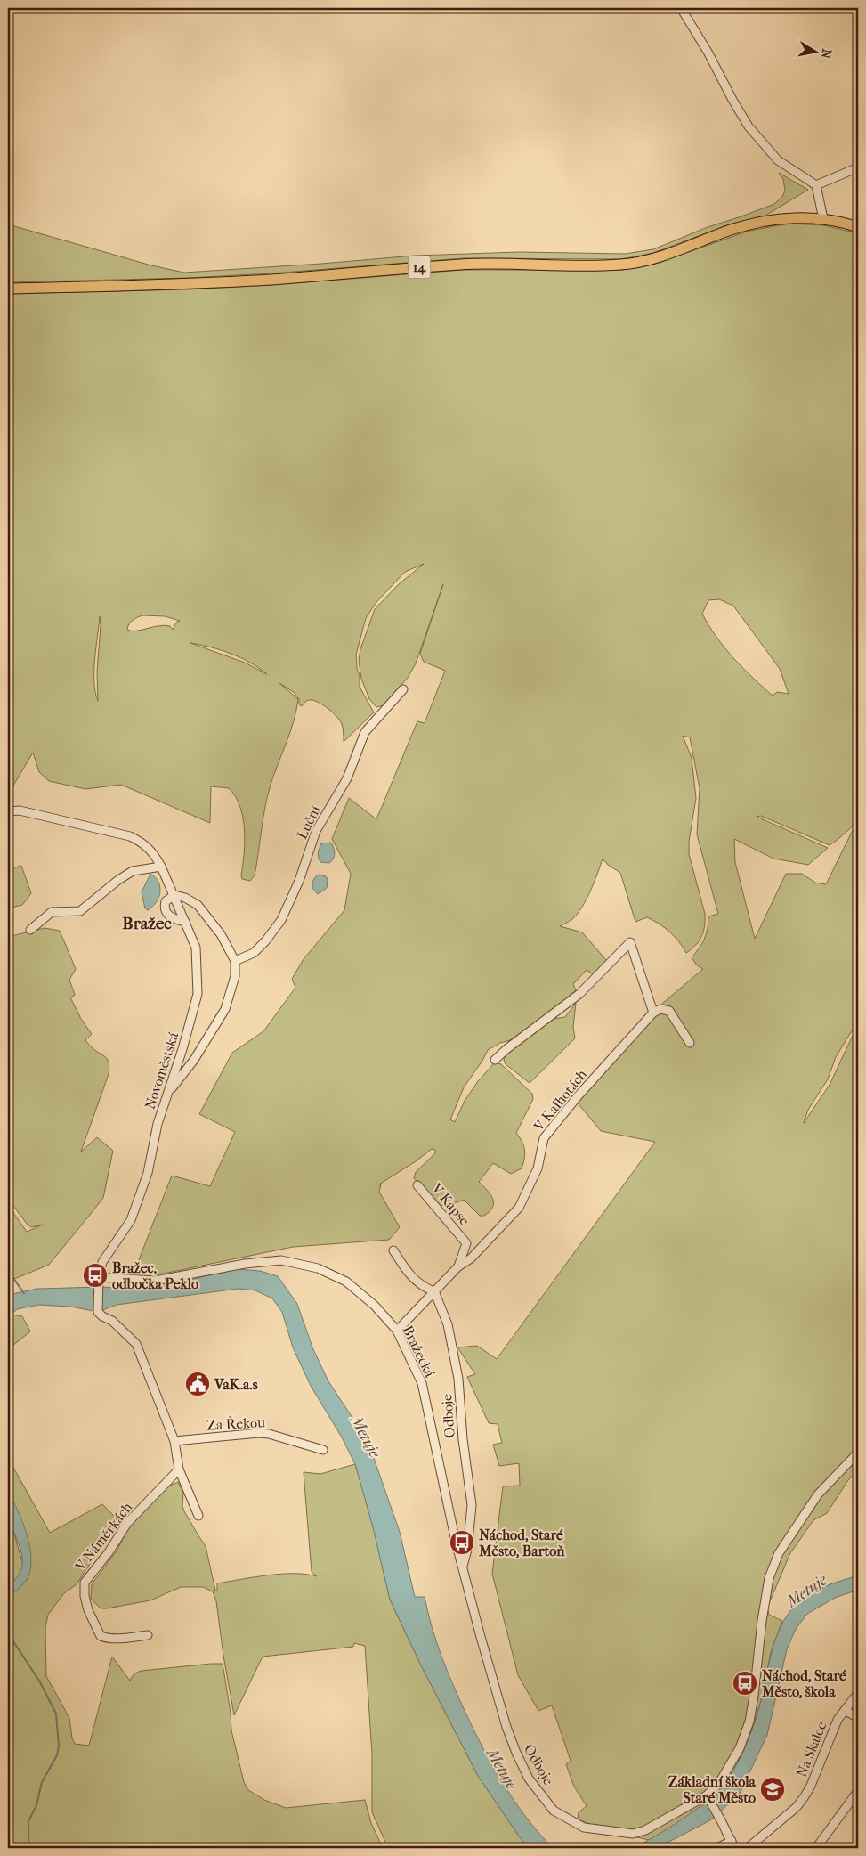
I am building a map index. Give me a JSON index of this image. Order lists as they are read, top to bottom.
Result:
{
  "streets": {
    "main road": ["14"],
    "street": [
      "Luční",
      "Novoměstská",
      "V Kalhotách",
      "V Kapse",
      "Bražecká",
      "Odboje",
      "Za Řekou",
      "V Náměrkách",
      "Na Skalce"
    ]
  },
  "crossings": [
    ["Novoměstská", "Bražecká"],
    ["V Kalhotách", "V Kapse"],
    ["V Kalhotách", "Bražecká"],
    ["V Kalhotách", "Odboje"],
    ["Bražecká", "Odboje"]
  ],
  "districts": ["Bražec"],
  "water": ["Metuje"],
  "places": {
    "bus stop": ["Bražec, odbočka Peklo", "Náchod, Staré Město, Bartoň", "Náchod, Staré Město, škola"],
    "public building": ["VaK.a.s"],
    "school or university": ["Základní škola Staré Město"]
  },
  "north": "right"
}
